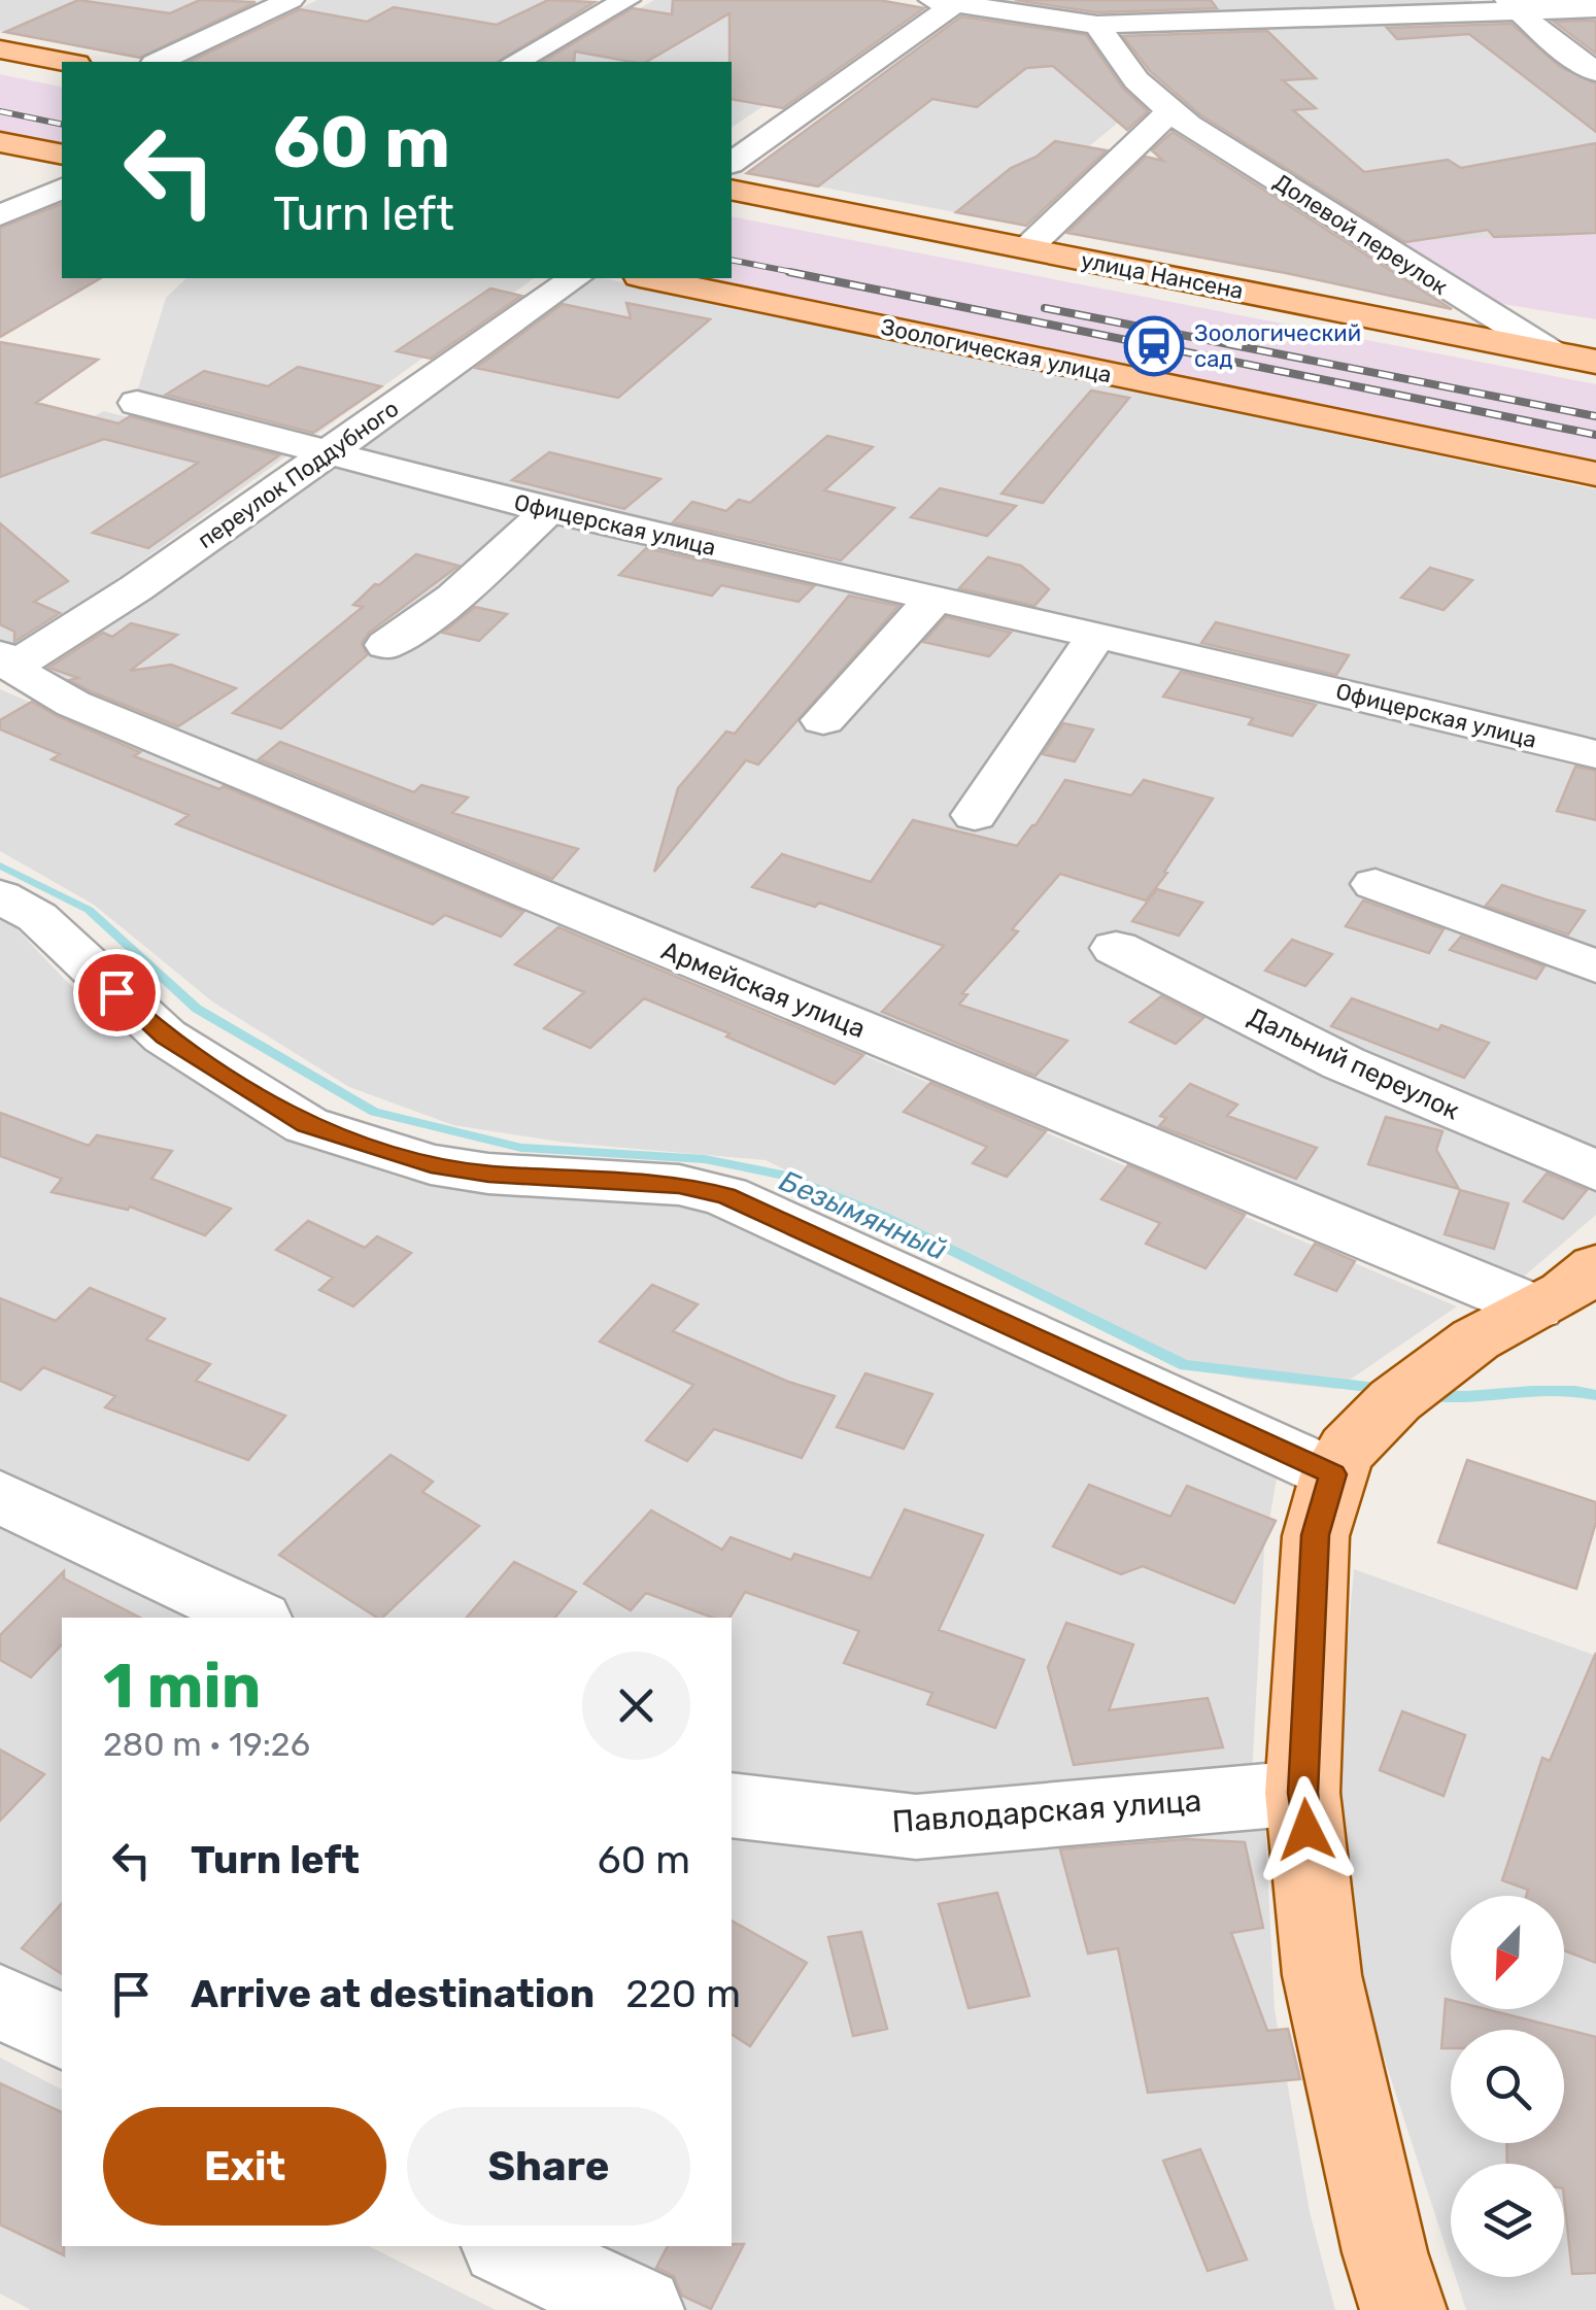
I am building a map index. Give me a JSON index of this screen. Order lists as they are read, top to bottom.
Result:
{
  "streets": {
    "main road": ["улица Нансена", "Зоологическая улица"],
    "street": [
      "Долевой переулок",
      "переулок Поддубного",
      "Офицерская улица",
      "Армейская улица",
      "Дальний переулок",
      "Павлодарская улица"
    ]
  },
  "crossings": [
    ["Долевой переулок", "улица Нансена"],
    ["переулок Поддубного", "Офицерская улица"],
    ["переулок Поддубного", "Армейская улица"]
  ],
  "water": ["Безымянный"],
  "places": {
    "station": ["Зоологический сад"]
  },
  "north": "bottom left",
  "page": {
    "turn": ["60 m", "Turn left"],
    "heading": ["1 min", "280 m · 19:26"],
    "list": [
      {
        "name": "Turn left",
        "value": "60 m"
      },
      {
        "name": "Arrive at destination",
        "value": "220 m"
      }
    ],
    "buttons": ["Exit", "Share"]
  }
}
